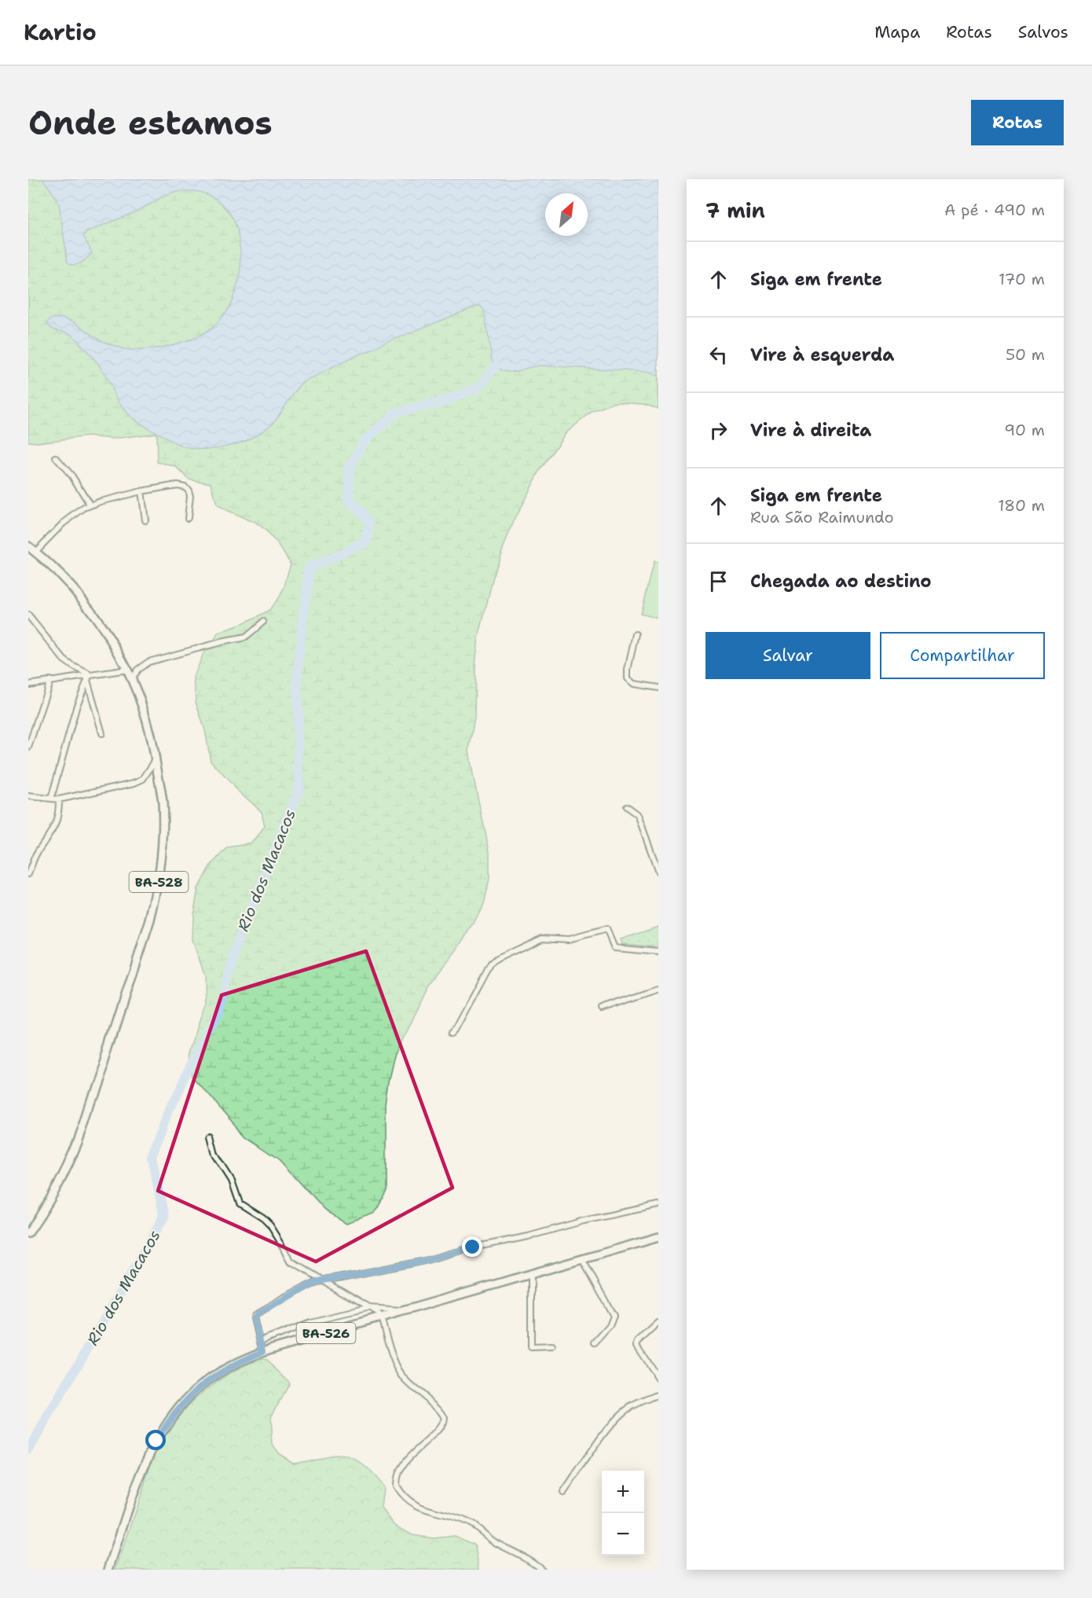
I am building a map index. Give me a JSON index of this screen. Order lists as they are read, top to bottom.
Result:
{
  "streets": {
    "main road": ["BA-528", "BA-526"]
  },
  "water": ["Rio dos Macacos"],
  "north": "top right",
  "page": {
    "header": "Kartio",
    "nav": ["Mapa", "Rotas", "Salvos"],
    "buttons": [
      "Rotas",
      ["Salvar", "Compartilhar"]
    ],
    "title": "Onde estamos",
    "heading": ["7 min", "A pé · 490 m"],
    "list": [
      ["Siga em frente", "170 m"],
      ["Vire à esquerda", "50 m"],
      ["Vire à direita", "90 m"],
      ["Siga em frente", "Rua São Raimundo", "180 m"],
      "Chegada ao destino"
    ],
    "map_buttons": ["+", "−"]
  }
}
